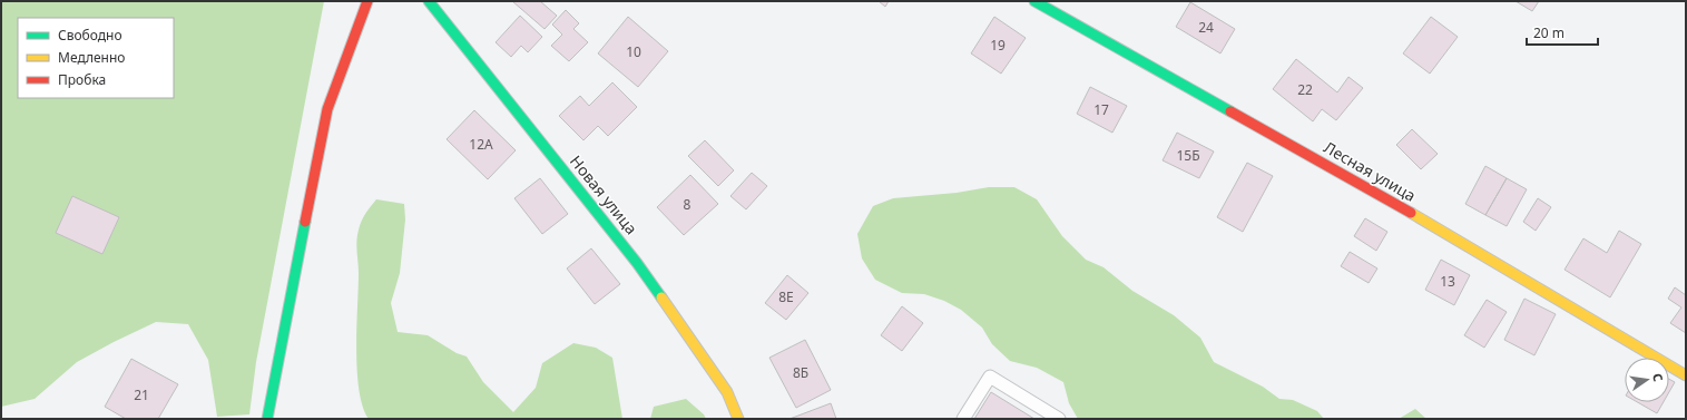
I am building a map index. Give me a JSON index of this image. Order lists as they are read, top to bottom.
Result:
{
  "streets": {
    "street": ["Лесная улица", "Новая улица"]
  },
  "house_numbers": [
    "24",
    "19",
    "10",
    "22",
    "17",
    "12А",
    "15Б",
    "8",
    "13",
    "8Е",
    "8Б",
    "21"
  ],
  "legend": ["Свободно", "Медленно", "Пробка"],
  "scale_bar": "20 m",
  "north": "right"
}
